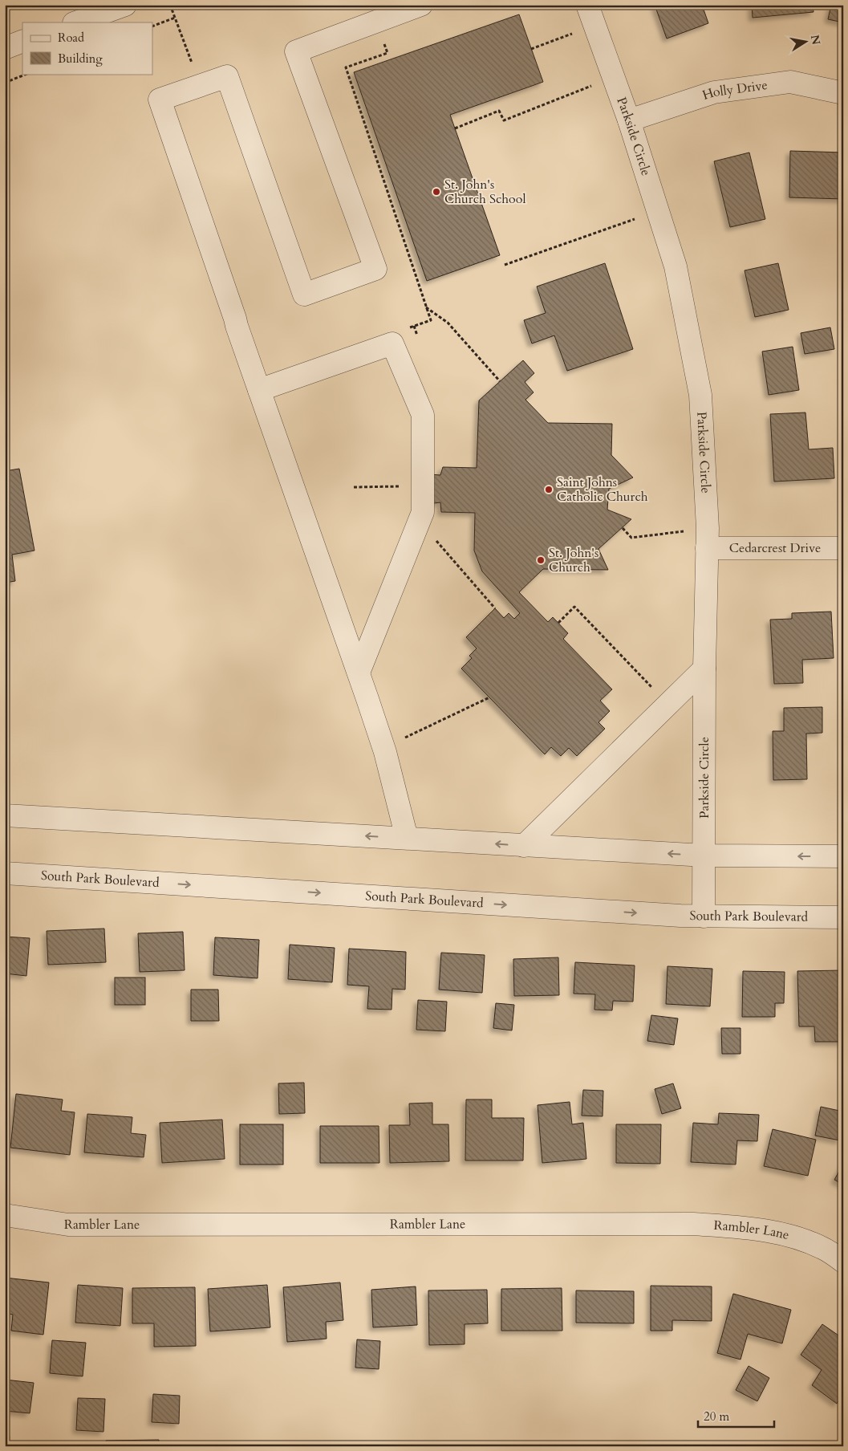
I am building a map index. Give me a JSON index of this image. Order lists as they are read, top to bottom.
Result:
{
  "streets": {
    "street": [
      "Holly Drive",
      "Parkside Circle",
      "Cedarcrest Drive",
      "South Park Boulevard",
      "Rambler Lane"
    ]
  },
  "crossings": [
    ["Holly Drive", "Parkside Circle"],
    ["Parkside Circle", "Cedarcrest Drive"],
    ["Parkside Circle", "South Park Boulevard"]
  ],
  "places": ["St. John's Church School", "Saint Johns Catholic Church", "St. John's Church"],
  "legend": ["Road", "Building"],
  "scale_bar": "20 m",
  "north": "right"
}
